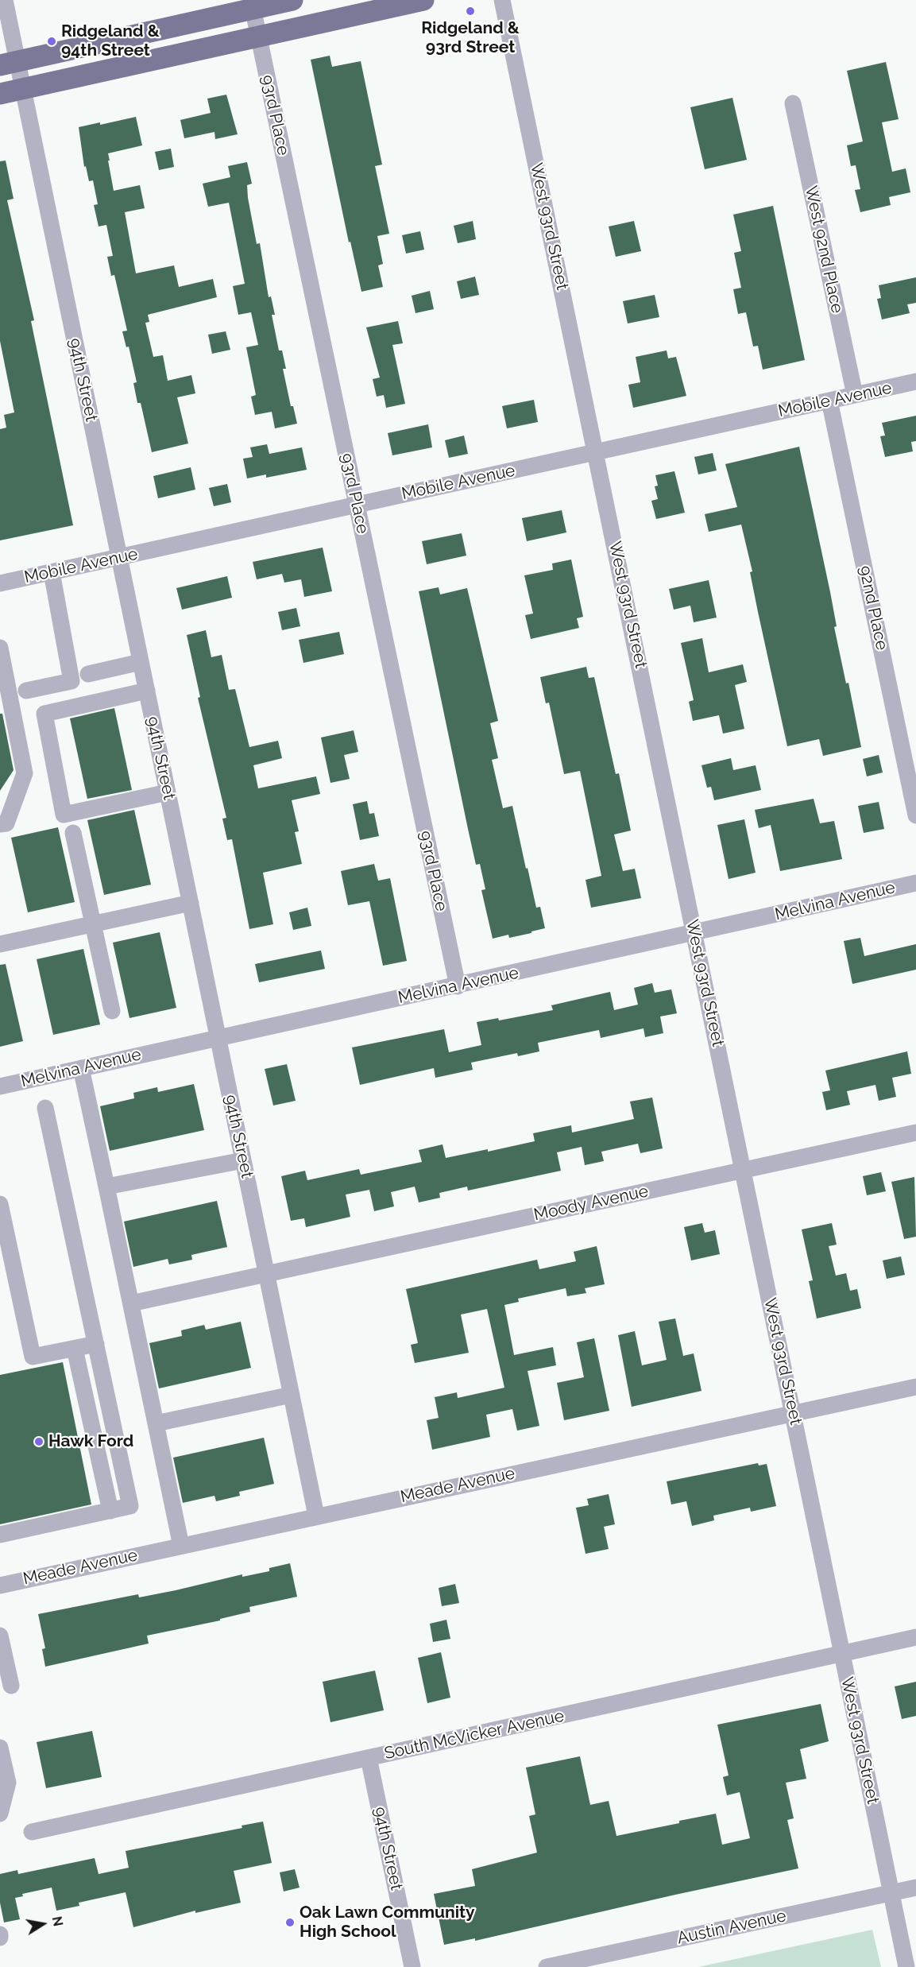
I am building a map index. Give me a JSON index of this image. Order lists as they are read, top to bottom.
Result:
{
  "streets": {
    "street": [
      "93rd Place",
      "West 93rd Street",
      "West 92nd Place",
      "94th Street",
      "Mobile Avenue",
      "92nd Place",
      "Melvina Avenue",
      "Moody Avenue",
      "Meade Avenue",
      "South McVicker Avenue",
      "Austin Avenue"
    ]
  },
  "crossings": [
    ["93rd Place", "Mobile Avenue"],
    ["93rd Place", "Melvina Avenue"],
    ["West 93rd Street", "Mobile Avenue"],
    ["West 93rd Street", "Melvina Avenue"],
    ["West 93rd Street", "Moody Avenue"],
    ["West 93rd Street", "Meade Avenue"],
    ["West 93rd Street", "South McVicker Avenue"],
    ["West 93rd Street", "Austin Avenue"],
    ["West 92nd Place", "Mobile Avenue"],
    ["94th Street", "Mobile Avenue"],
    ["94th Street", "Melvina Avenue"],
    ["94th Street", "Moody Avenue"],
    ["94th Street", "Meade Avenue"],
    ["94th Street", "South McVicker Avenue"],
    ["Mobile Avenue", "92nd Place"]
  ],
  "places": [
    "Ridgeland & 93rd Street",
    "Ridgeland & 94th Street",
    "Hawk Ford",
    "Oak Lawn Community High School"
  ],
  "north": "right"
}
